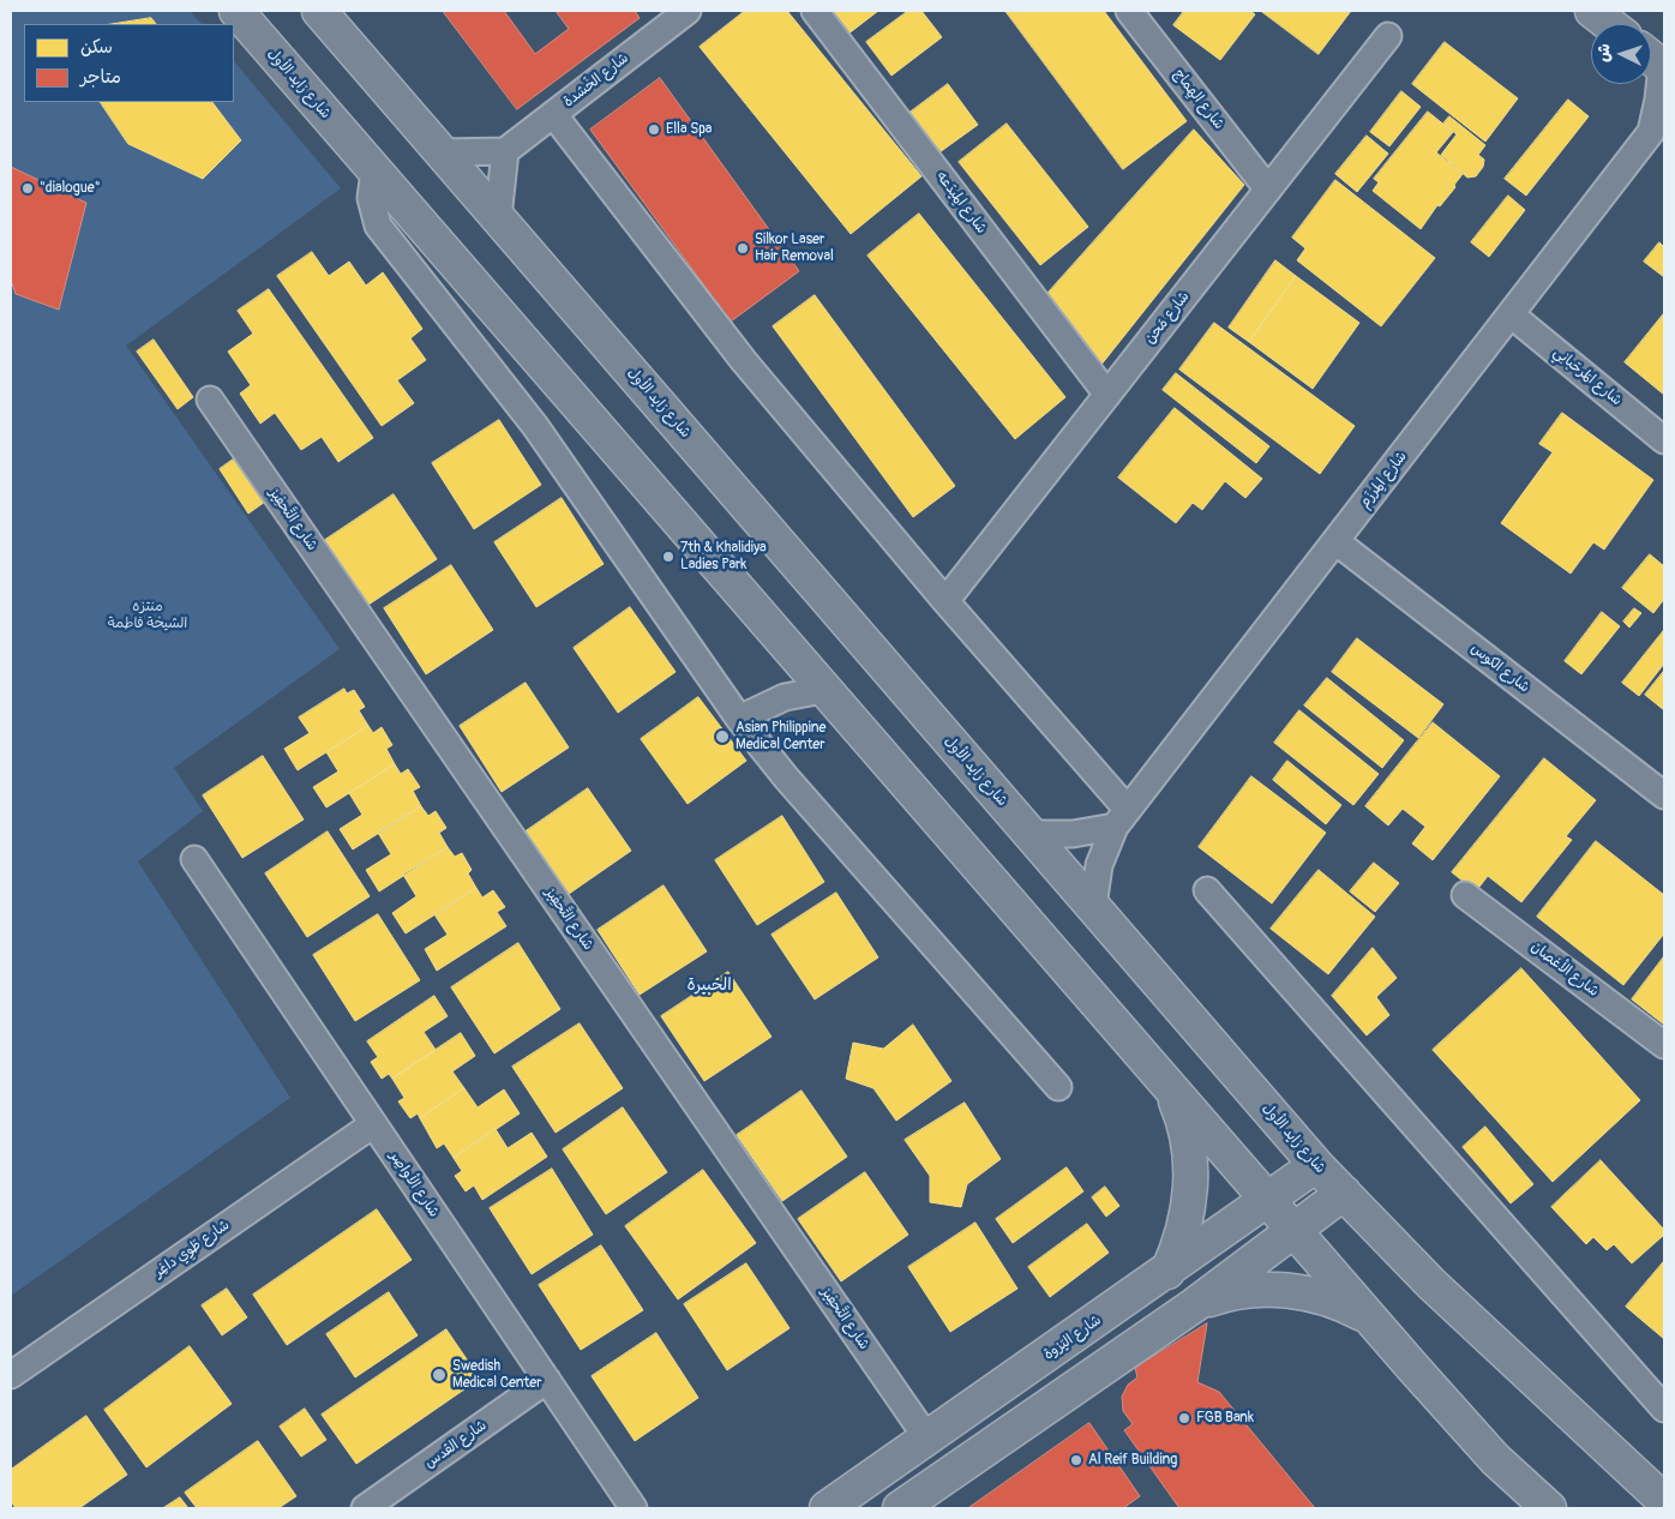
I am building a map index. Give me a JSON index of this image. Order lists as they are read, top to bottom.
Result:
{
  "streets": {
    "main road": ["شارع زايد الأول", "شارع اليَزوة"],
    "street": [
      "شارع الخَشدة",
      "شارع الهِماج",
      "شارع المِيدَعه",
      "شارع مَحن",
      "شارع المَرحَبانِي",
      "شارع المِرزَم",
      "شارع التَّحفِيز",
      "شارع الكوس",
      "شارع الأغصان",
      "شارع الأواصِر",
      "شارع طَوِي داغِر",
      "شارع القدس"
    ]
  },
  "crossings": [
    ["شارع زايد الأول", "شارع المِرزَم"],
    ["شارع زايد الأول", "شارع اليَزوة"],
    ["شارع الهِماج", "شارع مَحن"],
    ["شارع المِيدَعه", "شارع مَحن"],
    ["شارع المَرحَبانِي", "شارع المِرزَم"],
    ["شارع المِرزَم", "شارع الكوس"],
    ["شارع التَّحفِيز", "شارع اليَزوة"],
    ["شارع الأواصِر", "شارع طَوِي داغِر"],
    ["شارع الأواصِر", "شارع القدس"]
  ],
  "districts": ["الخبيرة"],
  "parks": ["منتزه الشيخة فاطمة"],
  "places": [
    "Ella Spa",
    "\"dialogue\"",
    "Silkor Laser Hair Removal",
    "7th & Khalidiya Ladies Park",
    "Asian Philippine Medical Center",
    "Swedish Medical Center",
    "FGB Bank",
    "Al Reif Building"
  ],
  "legend": ["سكن", "متاجر"],
  "north": "left"
}
